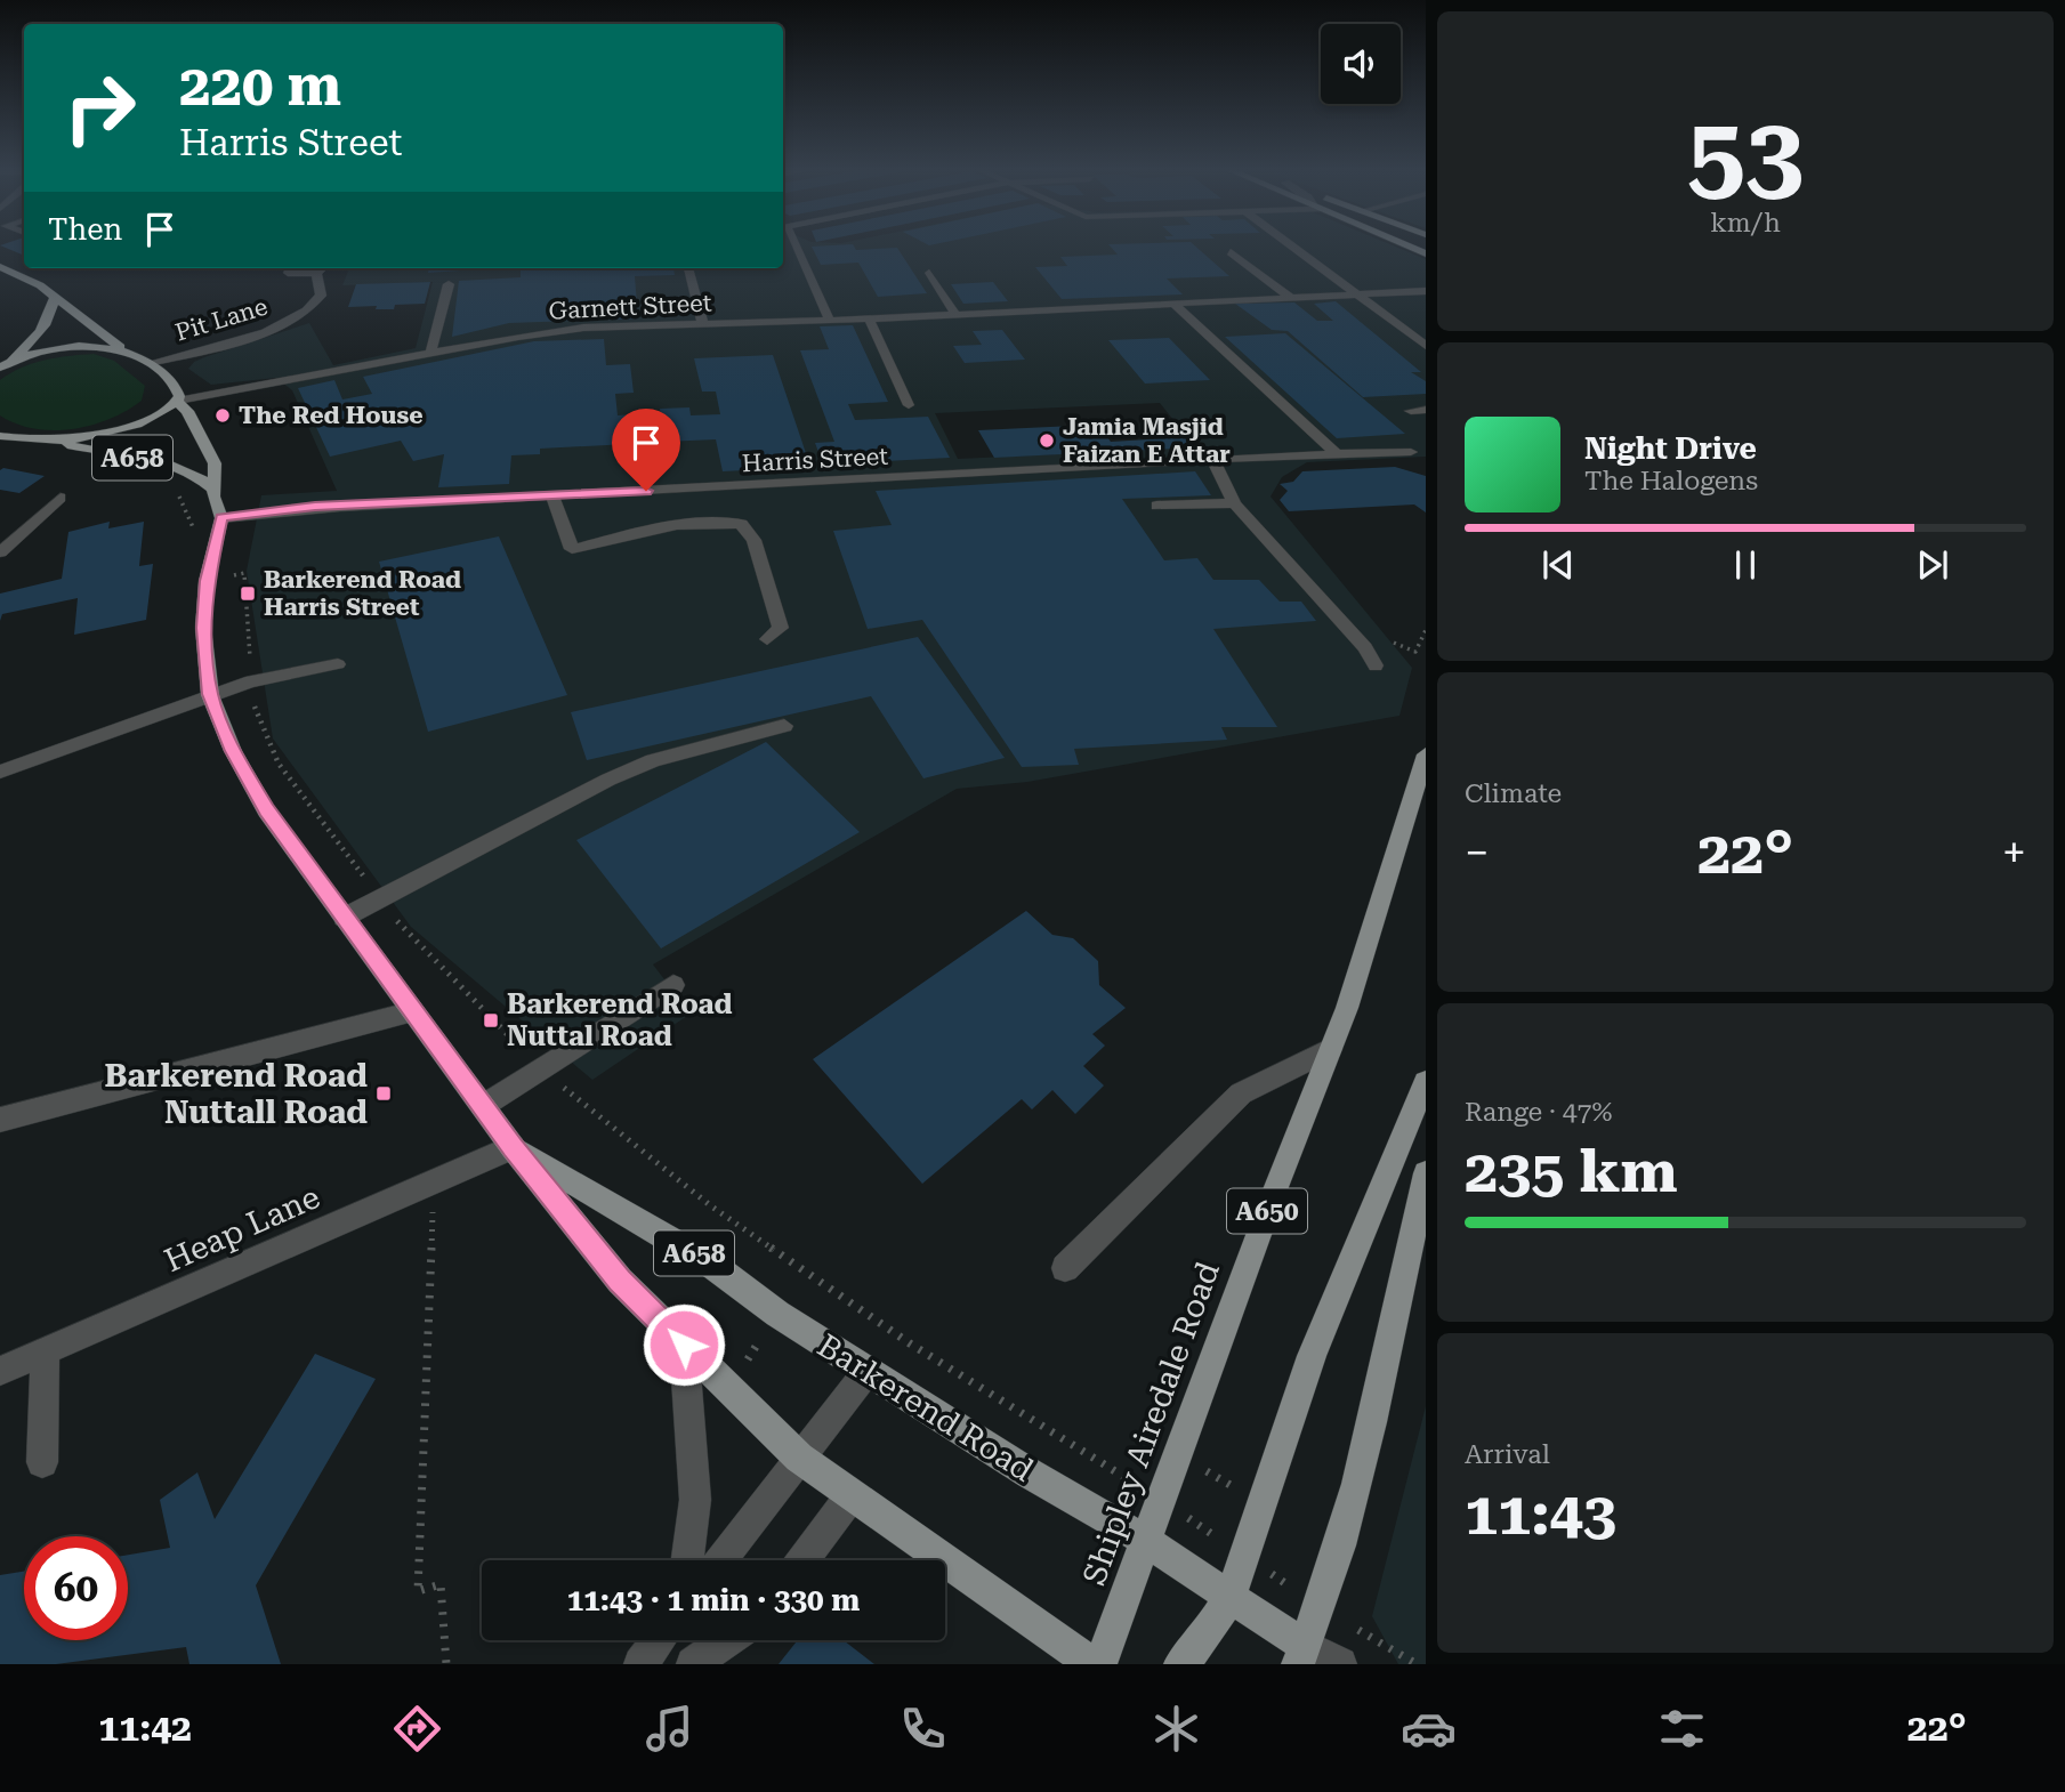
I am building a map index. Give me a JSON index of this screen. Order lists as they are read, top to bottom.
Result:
{
  "streets": {
    "main road": [
      "A658",
      "A650",
      "Barkerend Road",
      "Shipley Airedale Road"
    ],
    "street": [
      "Garnett Street",
      "Pit Lane",
      "Harris Street",
      "Heap Lane"
    ]
  },
  "crossings": [
    ["Garnett Street", "Barkerend Road"],
    ["Pit Lane", "Barkerend Road"],
    ["A658", "Barkerend Road"],
    ["Harris Street", "Barkerend Road"],
    ["Heap Lane", "Barkerend Road"],
    ["Barkerend Road", "Shipley Airedale Road"]
  ],
  "places": {
    "other": ["The Red House", "Jamia Masjid Faizan E Attar"],
    "transit": ["Barkerend Road Harris Street", "Barkerend Road Nuttal Road", "Barkerend Road Nuttall Road"]
  },
  "page": {
    "tile": [
      ["53", "km/h"],
      "Climate",
      ["Range · 47%", "235 km"],
      ["Arrival", "11:43"]
    ],
    "turn": ["220 m", "Harris Street"],
    "then": "Then",
    "song": ["Night Drive", "The Halogens"],
    "heat": ["−", "22°", "+"],
    "limit": "60",
    "trip": "11:43 · 1 min · 330 m",
    "tabs": ["11:42", "22°"]
  }
}
